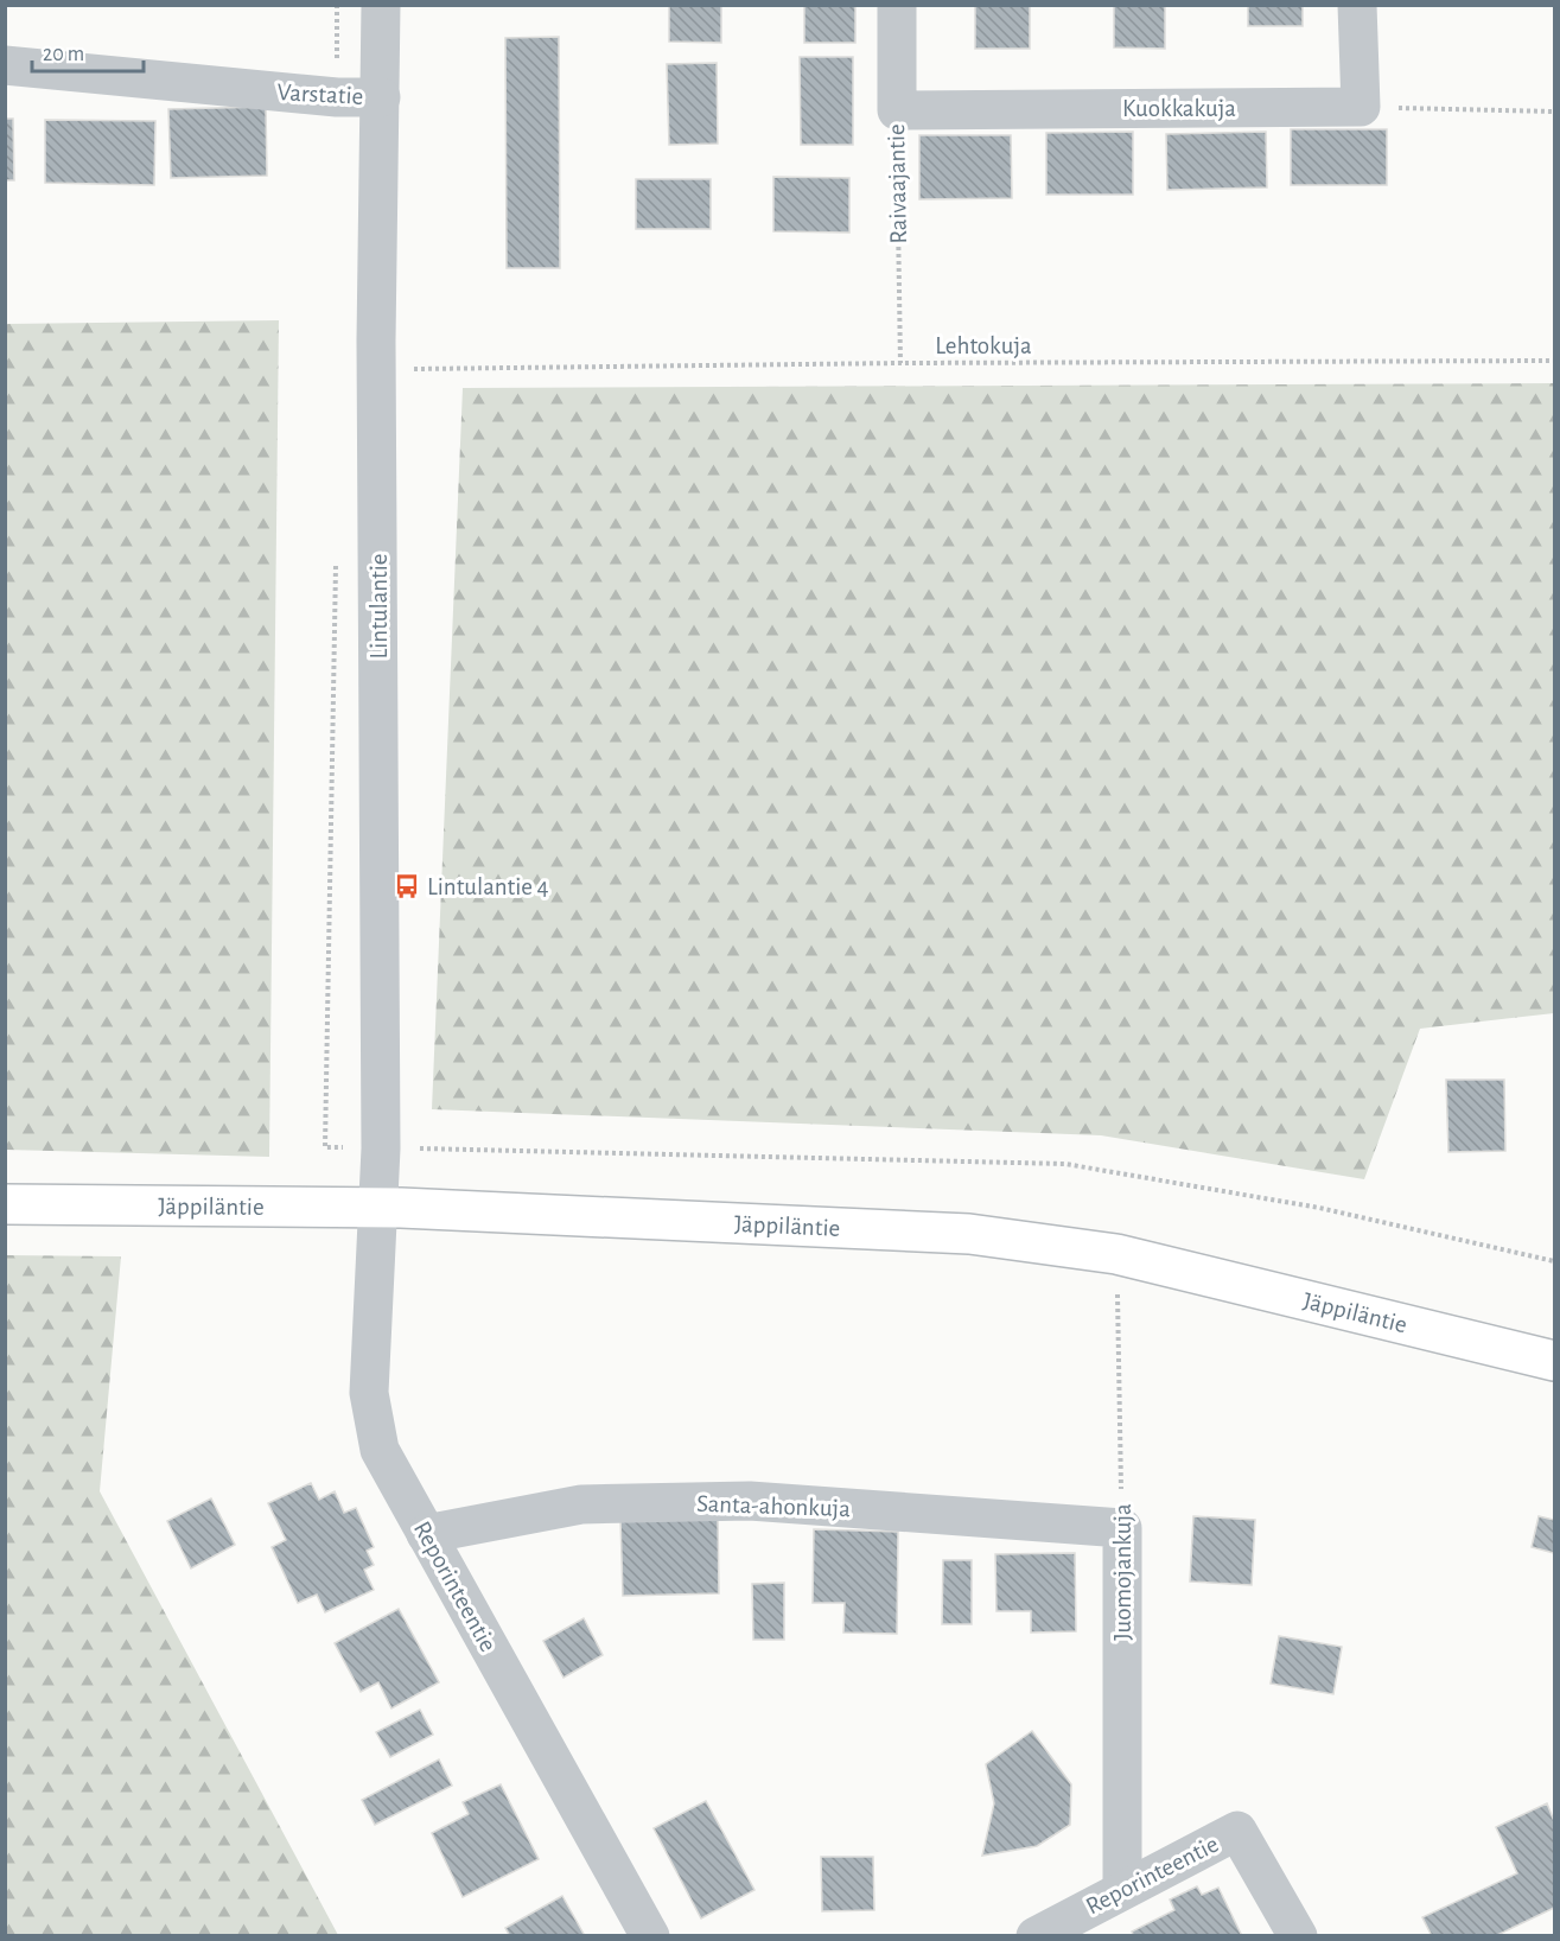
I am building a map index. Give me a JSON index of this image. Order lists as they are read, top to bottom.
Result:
{
  "streets": {
    "main road": ["Jäppiläntie"],
    "street": [
      "Varstatie",
      "Kuokkakuja",
      "Raivaajantie",
      "Lintulantie",
      "Santa-ahonkuja",
      "Juomojankuja",
      "Reporinteentie"
    ],
    "path": ["Lehtokuja"]
  },
  "crossings": [
    ["Varstatie", "Lintulantie"],
    ["Kuokkakuja", "Raivaajantie"],
    ["Raivaajantie", "Lehtokuja"],
    ["Lintulantie", "Jäppiläntie"],
    ["Lintulantie", "Reporinteentie"],
    ["Jäppiläntie", "Juomojankuja"],
    ["Jäppiläntie", "Reporinteentie"],
    ["Santa-ahonkuja", "Juomojankuja"],
    ["Santa-ahonkuja", "Reporinteentie"],
    ["Juomojankuja", "Reporinteentie"]
  ],
  "places": {
    "bus stop": ["Lintulantie 4"]
  },
  "scale_bar": "20 m"
}
